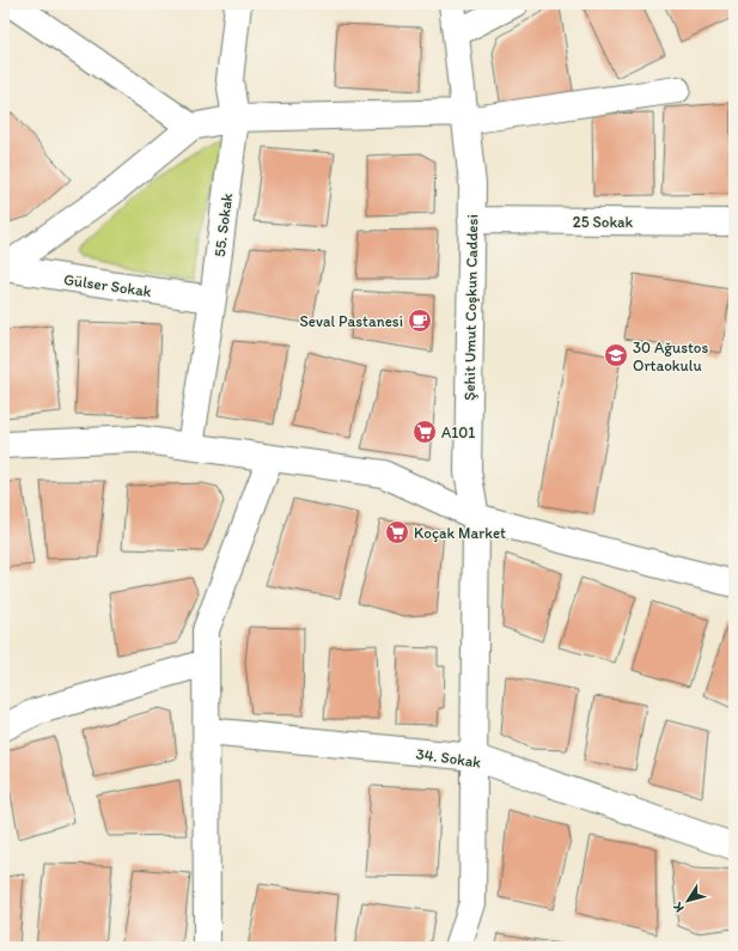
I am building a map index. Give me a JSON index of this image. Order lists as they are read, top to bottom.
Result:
{
  "streets": {
    "street": [
      "25 Sokak",
      "55. Sokak",
      "Gülser Sokak",
      "Şehit Umut Coşkun Caddesi",
      "34. Sokak"
    ]
  },
  "crossings": [
    ["25 Sokak", "Şehit Umut Coşkun Caddesi"],
    ["55. Sokak", "Gülser Sokak"],
    ["Şehit Umut Coşkun Caddesi", "34. Sokak"]
  ],
  "places": {
    "cafe": ["Seval Pastanesi"],
    "school or university": ["30 Ağustos Ortaokulu"],
    "supermarket": ["A101", "Koçak Market"]
  },
  "north": "bottom left"
}
